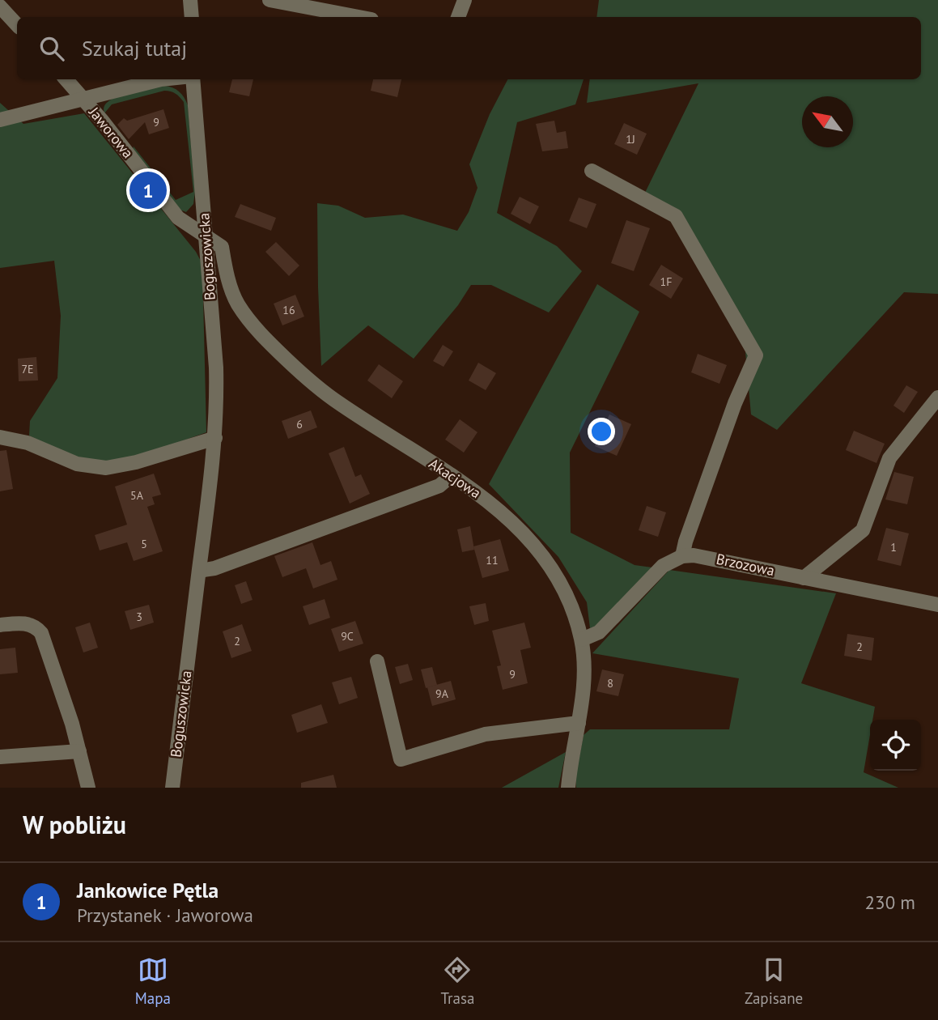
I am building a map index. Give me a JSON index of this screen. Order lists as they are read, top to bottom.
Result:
{
  "streets": {
    "street": [
      "Jaworowa",
      "Boguszowicka",
      "Akacjowa",
      "Brzozowa"
    ]
  },
  "crossings": [
    ["Jaworowa", "Boguszowicka"],
    ["Jaworowa", "Akacjowa"],
    ["Boguszowicka", "Akacjowa"]
  ],
  "house_numbers": [
    "9",
    "1J",
    "1F",
    "16",
    "7E",
    "6",
    "5A",
    "5",
    "1",
    "11",
    "3",
    "9C",
    "2",
    "2",
    "9",
    "8",
    "9A"
  ],
  "north": "top left",
  "page": {
    "search": "Szukaj tutaj",
    "pins": "1",
    "heading": "W pobliżu",
    "list": [
      {
        "mark": "1",
        "name": "Jankowice Pętla",
        "note": "Przystanek · Jaworowa",
        "value": "230 m"
      }
    ],
    "nav": ["Mapa", "Trasa", "Zapisane"]
  }
}
